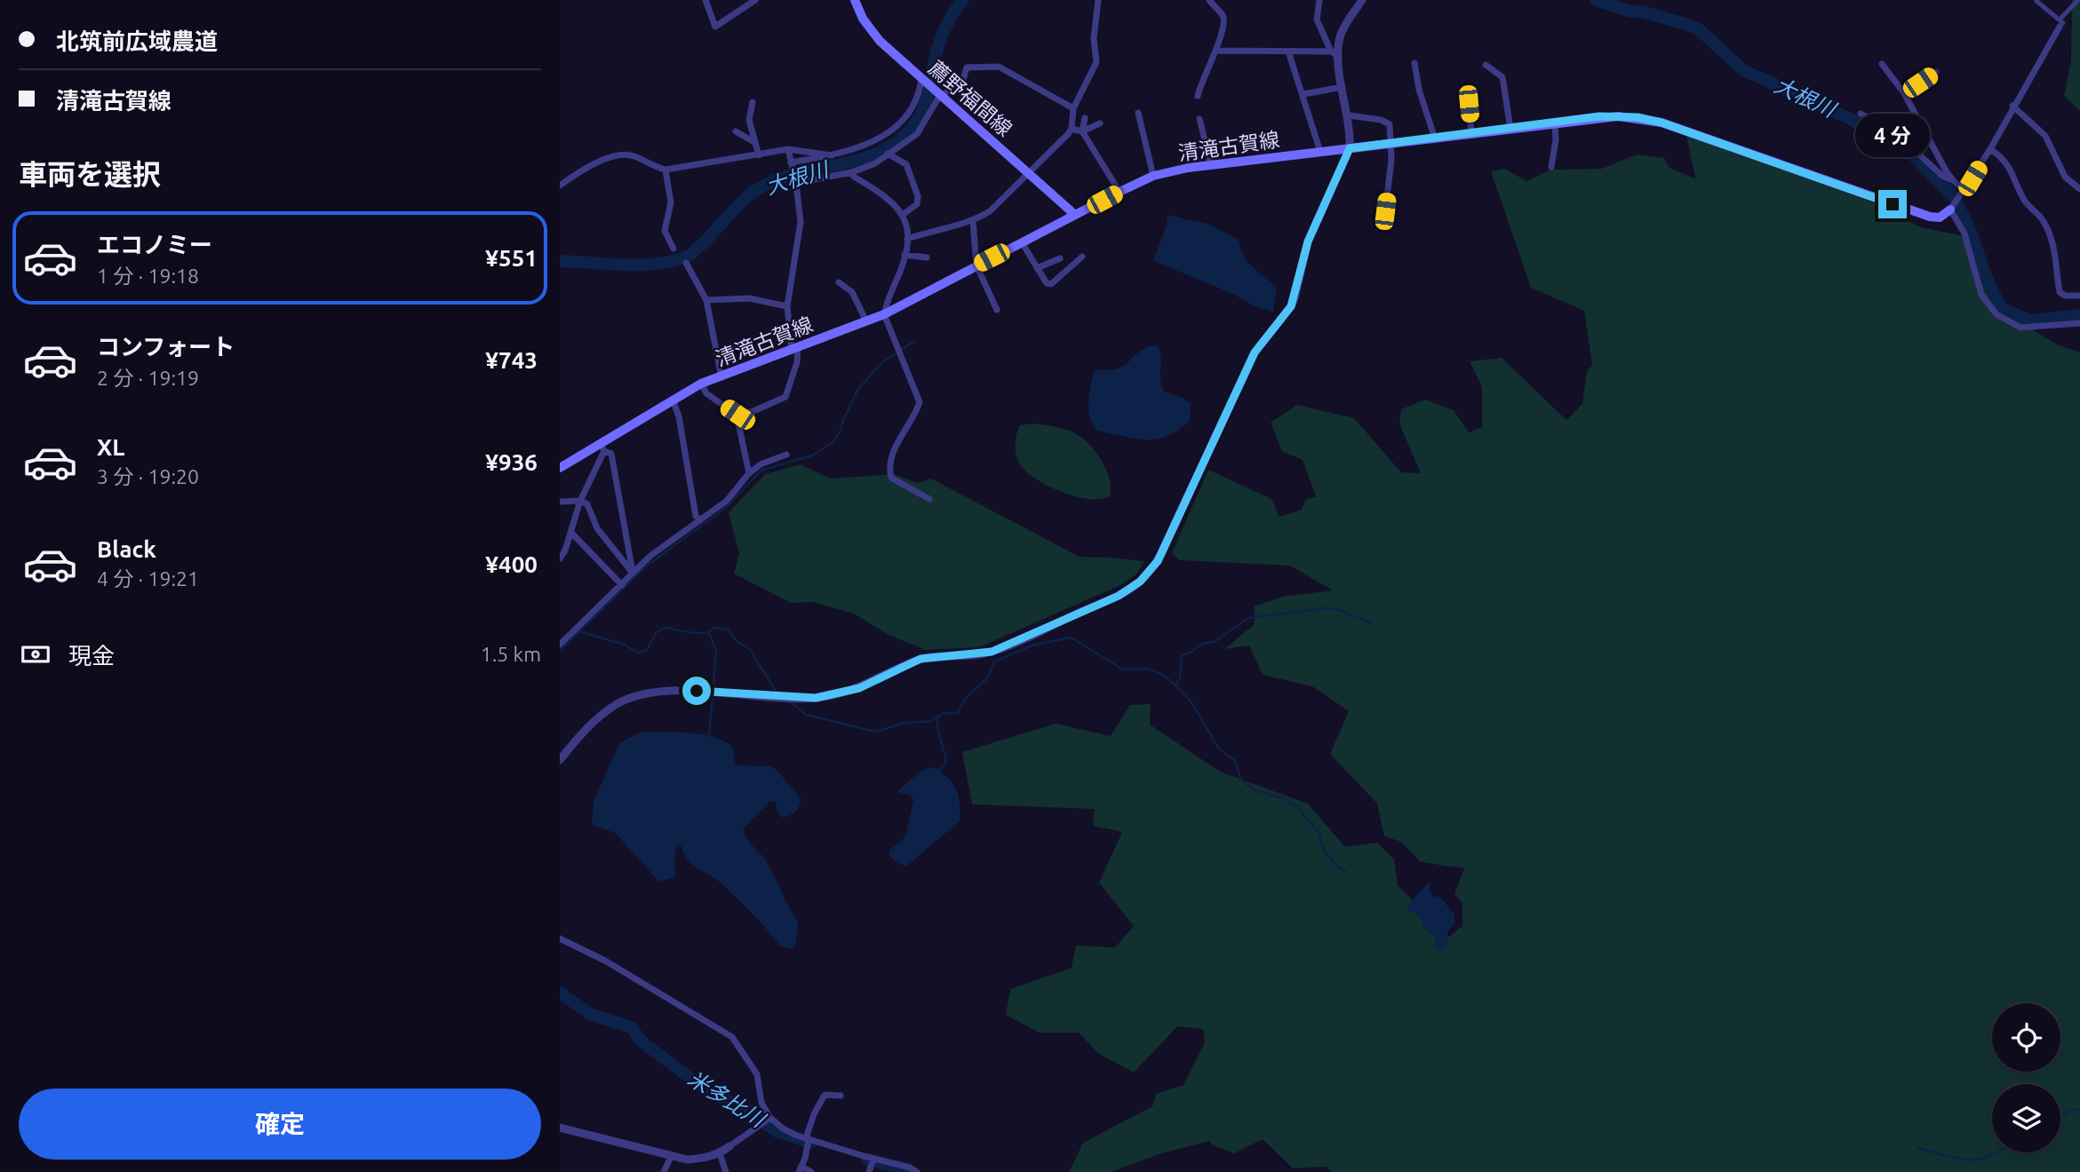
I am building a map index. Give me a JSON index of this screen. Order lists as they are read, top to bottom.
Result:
{
  "streets": {
    "main road": ["薦野福間線", "清滝古賀線"]
  },
  "crossings": [
    ["薦野福間線", "清滝古賀線"]
  ],
  "water": ["大根川", "米多比川"],
  "page": {
    "banner": ["北筑前広域農道", "清滝古賀線"],
    "bubble": "4 分",
    "heading": "車両を選択",
    "list": [
      {
        "name": "エコノミー",
        "note": "1 分 · 19:18",
        "value": "¥551"
      },
      {
        "name": "コンフォート",
        "note": "2 分 · 19:19",
        "value": "¥743"
      },
      {
        "name": "XL",
        "note": "3 分 · 19:20",
        "value": "¥936"
      },
      {
        "name": "Black",
        "note": "4 分 · 19:21",
        "value": "¥400"
      }
    ],
    "pay": ["現金", "1.5 km"],
    "buttons": "確定"
  }
}
